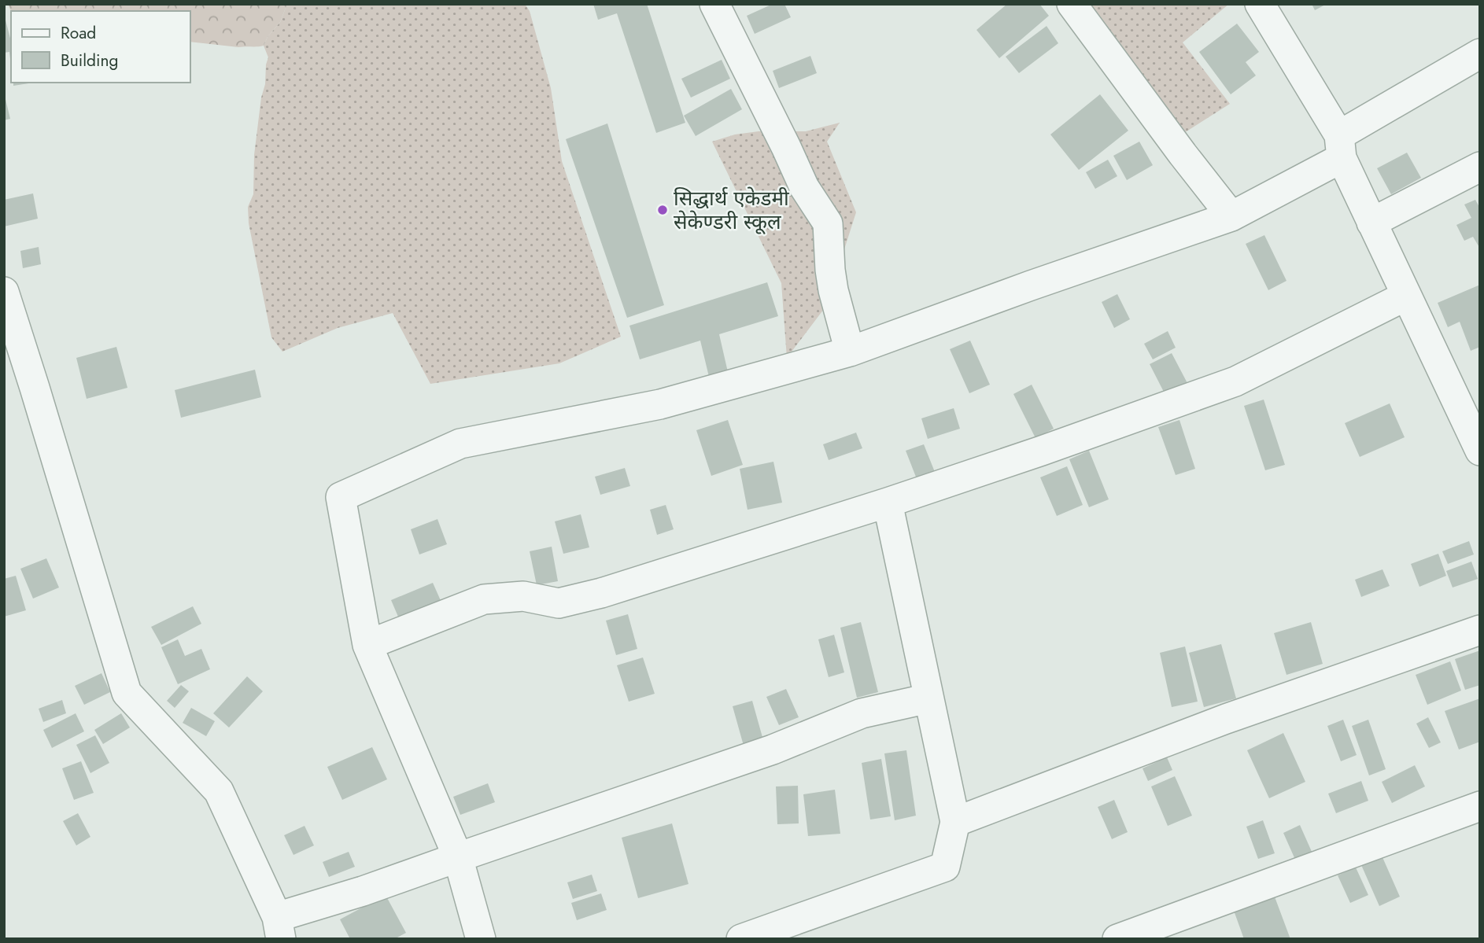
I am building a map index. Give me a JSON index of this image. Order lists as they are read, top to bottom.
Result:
{
  "places": ["सिद्धार्थ एकेडमी सेकेण्डरी स्कूल"],
  "legend": ["Road", "Building"]
}
